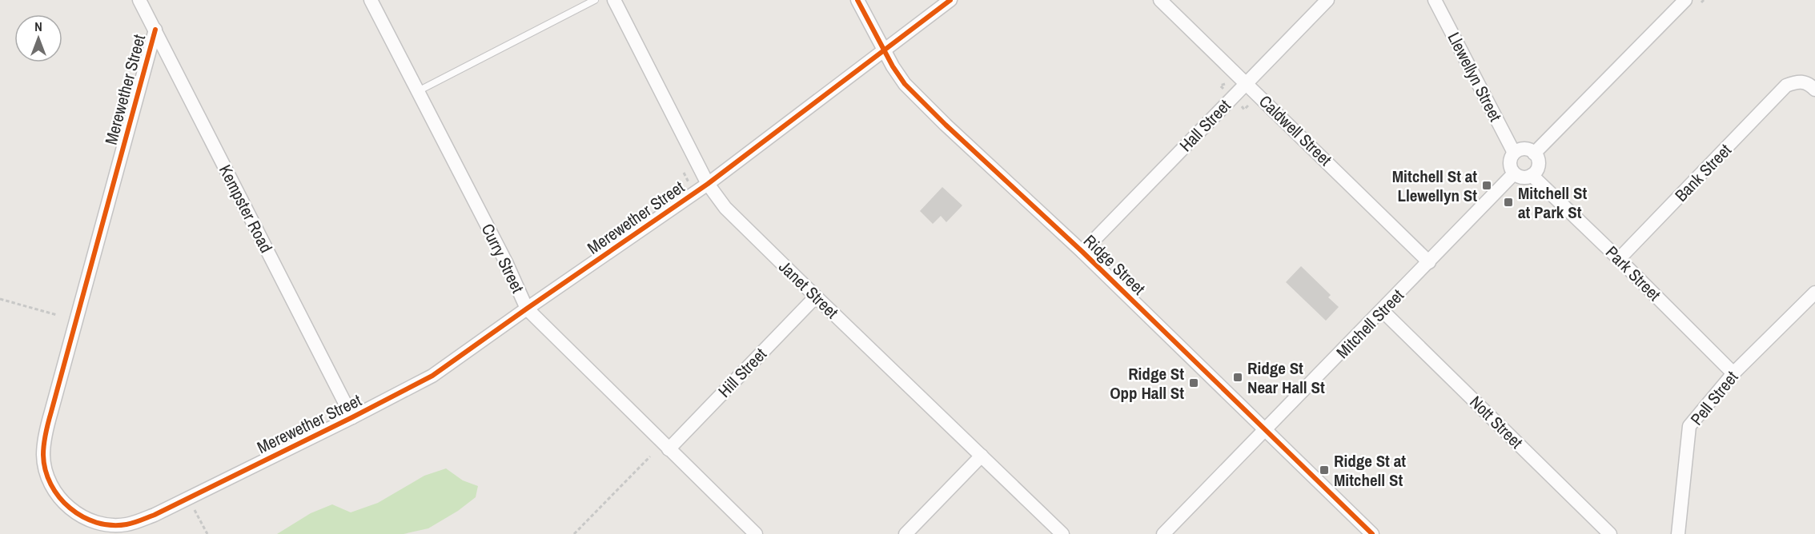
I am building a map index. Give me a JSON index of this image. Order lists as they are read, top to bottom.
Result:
{
  "streets": {
    "street": [
      "Llewellyn Street",
      "Merewether Street",
      "Hall Street",
      "Caldwell Street",
      "Bank Street",
      "Kempster Road",
      "Curry Street",
      "Ridge Street",
      "Park Street",
      "Janet Street",
      "Mitchell Street",
      "Hill Street",
      "Pell Street",
      "Nott Street"
    ]
  },
  "crossings": [
    ["Llewellyn Street", "Park Street"],
    ["Llewellyn Street", "Mitchell Street"],
    ["Merewether Street", "Kempster Road"],
    ["Merewether Street", "Curry Street"],
    ["Merewether Street", "Ridge Street"],
    ["Merewether Street", "Janet Street"],
    ["Hall Street", "Caldwell Street"],
    ["Hall Street", "Ridge Street"],
    ["Caldwell Street", "Mitchell Street"],
    ["Bank Street", "Park Street"],
    ["Curry Street", "Hill Street"],
    ["Ridge Street", "Mitchell Street"],
    ["Park Street", "Mitchell Street"],
    ["Park Street", "Pell Street"],
    ["Janet Street", "Hill Street"],
    ["Mitchell Street", "Nott Street"]
  ],
  "places": {
    "transit": [
      "Mitchell St at Llewellyn St",
      "Mitchell St at Park St",
      "Ridge St Near Hall St",
      "Ridge St Opp Hall St",
      "Ridge St at Mitchell St"
    ]
  },
  "north": "top"
}
